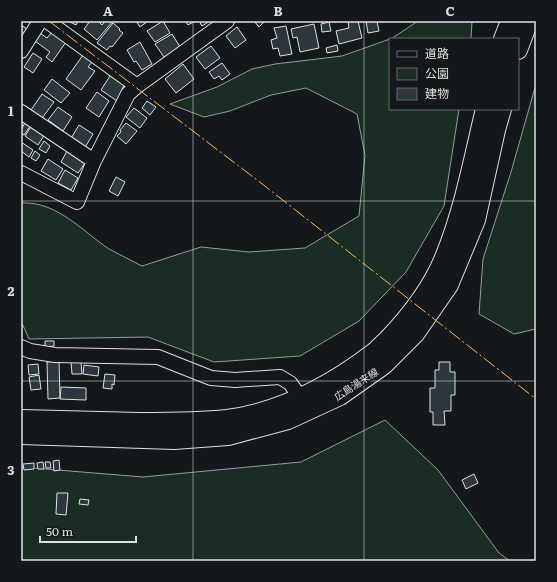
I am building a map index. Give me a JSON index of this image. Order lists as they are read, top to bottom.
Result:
{
  "streets": {
    "main road": ["広島湯来線"]
  },
  "legend": ["道路", "公園", "建物"],
  "scale_bar": "50 m",
  "grid": {
    "columns": ["A", "B", "C"],
    "rows": ["1", "2", "3"]
  }
}
